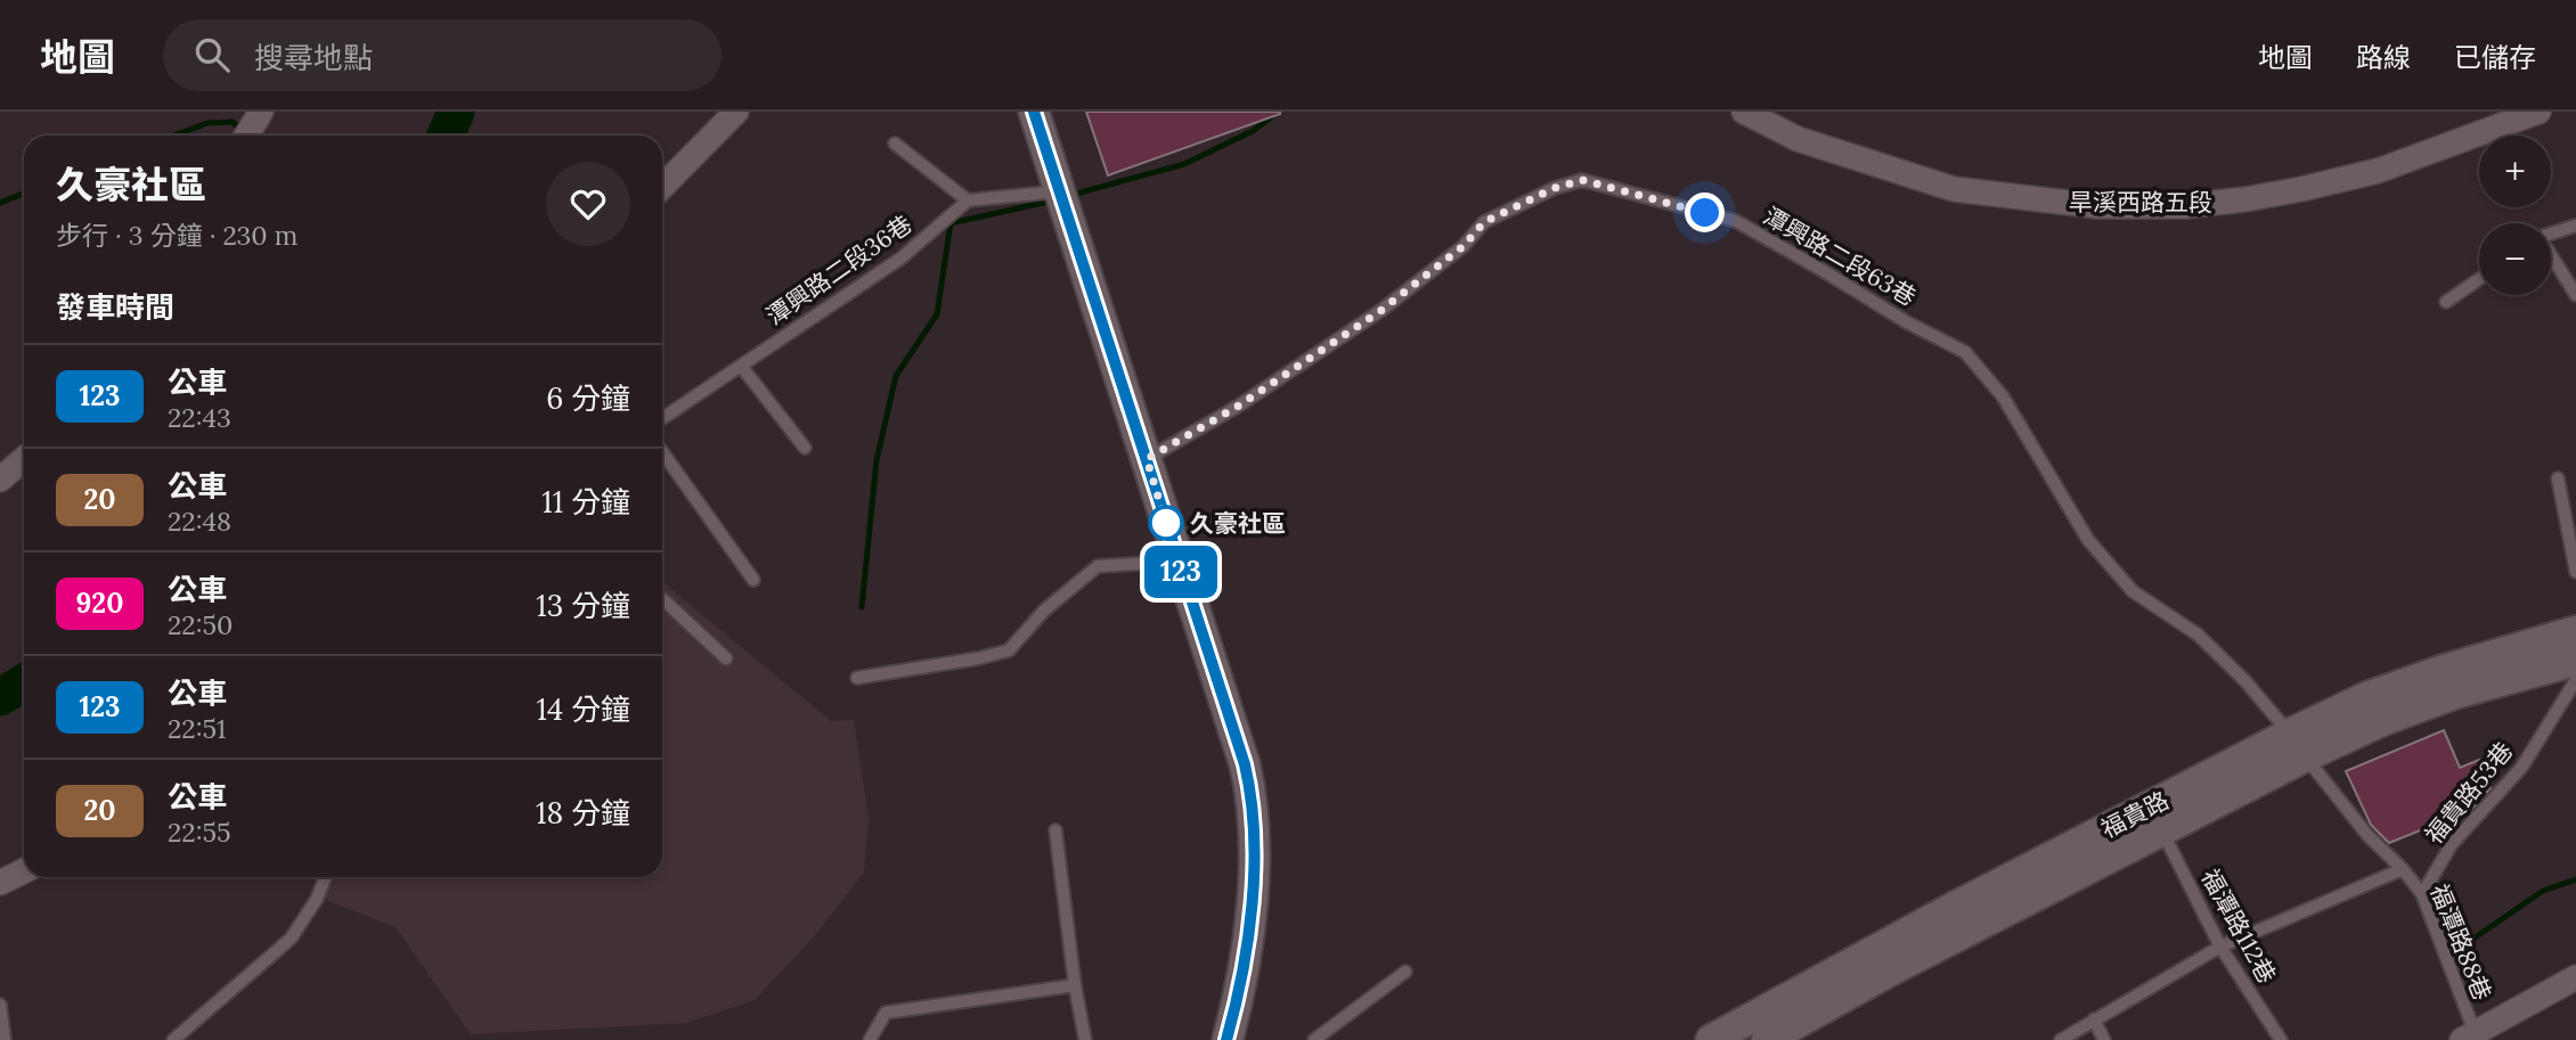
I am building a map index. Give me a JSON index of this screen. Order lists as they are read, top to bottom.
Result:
{
  "streets": {
    "street": ["旱溪西路五段", "福貴路"],
    "lane": [
      "潭興路二段63巷",
      "潭興路二段36巷",
      "福貴路53巷",
      "福潭路112巷",
      "福潭路88巷"
    ]
  },
  "crossings": [
    ["潭興路二段63巷", "福貴路"],
    ["潭興路二段63巷", "福潭路88巷"],
    ["福貴路53巷", "福潭路88巷"],
    ["福貴路", "福潭路112巷"]
  ],
  "places": ["久豪社區"],
  "lines": ["bus line 123"],
  "page": {
    "header": "地圖",
    "search": "搜尋地點",
    "nav": ["地圖", "路線", "已儲存"],
    "on_map": "123",
    "map_buttons": ["+", "−"],
    "heading": [
      ["久豪社區", "步行 · 3 分鐘 · 230 m"],
      "發車時間"
    ],
    "list": [
      {
        "mark": "123",
        "name": "公車",
        "note": "22:43",
        "value": "6 分鐘"
      },
      {
        "mark": "20",
        "name": "公車",
        "note": "22:48",
        "value": "11 分鐘"
      },
      {
        "mark": "920",
        "name": "公車",
        "note": "22:50",
        "value": "13 分鐘"
      },
      {
        "mark": "123",
        "name": "公車",
        "note": "22:51",
        "value": "14 分鐘"
      },
      {
        "mark": "20",
        "name": "公車",
        "note": "22:55",
        "value": "18 分鐘"
      }
    ]
  }
}
